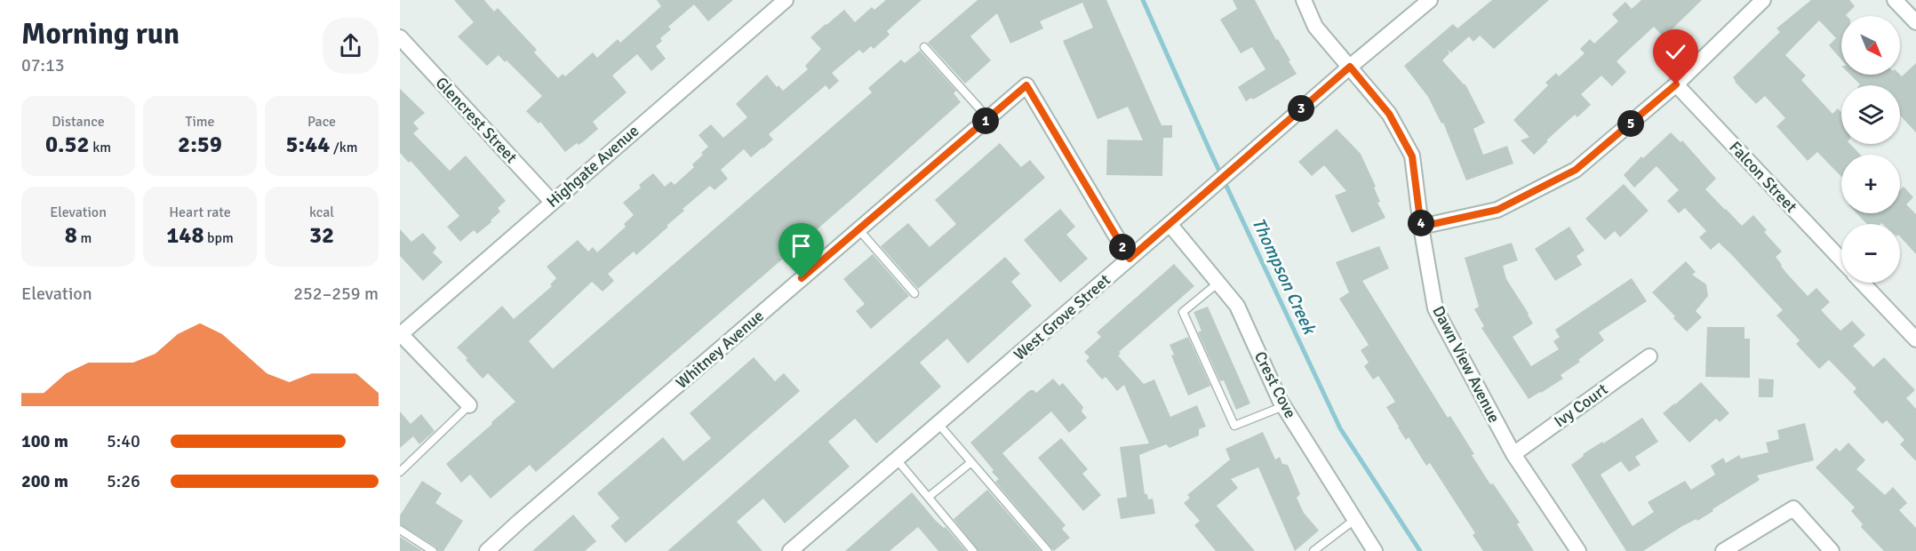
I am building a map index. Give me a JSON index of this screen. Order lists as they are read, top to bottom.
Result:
{
  "streets": {
    "street": [
      "Glencrest Street",
      "Highgate Avenue",
      "Falcon Street",
      "West Grove Street",
      "Whitney Avenue",
      "Dawn View Avenue",
      "Crest Cove",
      "Ivy Court"
    ]
  },
  "crossings": [
    ["Glencrest Street", "Highgate Avenue"],
    ["West Grove Street", "Whitney Avenue"],
    ["West Grove Street", "Dawn View Avenue"],
    ["West Grove Street", "Crest Cove"],
    ["Dawn View Avenue", "Ivy Court"]
  ],
  "water": ["Thompson Creek"],
  "north": "bottom right",
  "page": {
    "heading": ["Morning run", "07:13"],
    "map_buttons": ["+", "−"],
    "stats": [
      ["Distance", "0.52 km"],
      ["Time", "2:59"],
      ["Pace", "5:44 /km"],
      ["Elevation", "8 m"],
      ["Heart rate", "148 bpm"],
      ["kcal", "32"]
    ],
    "pins": [
      "3",
      "1",
      "5",
      "4",
      "2"
    ],
    "chart": ["Elevation", "252–259 m"],
    "list": [
      {
        "name": "100 m",
        "note": "5:40"
      },
      {
        "name": "200 m",
        "note": "5:26"
      }
    ]
  }
}
